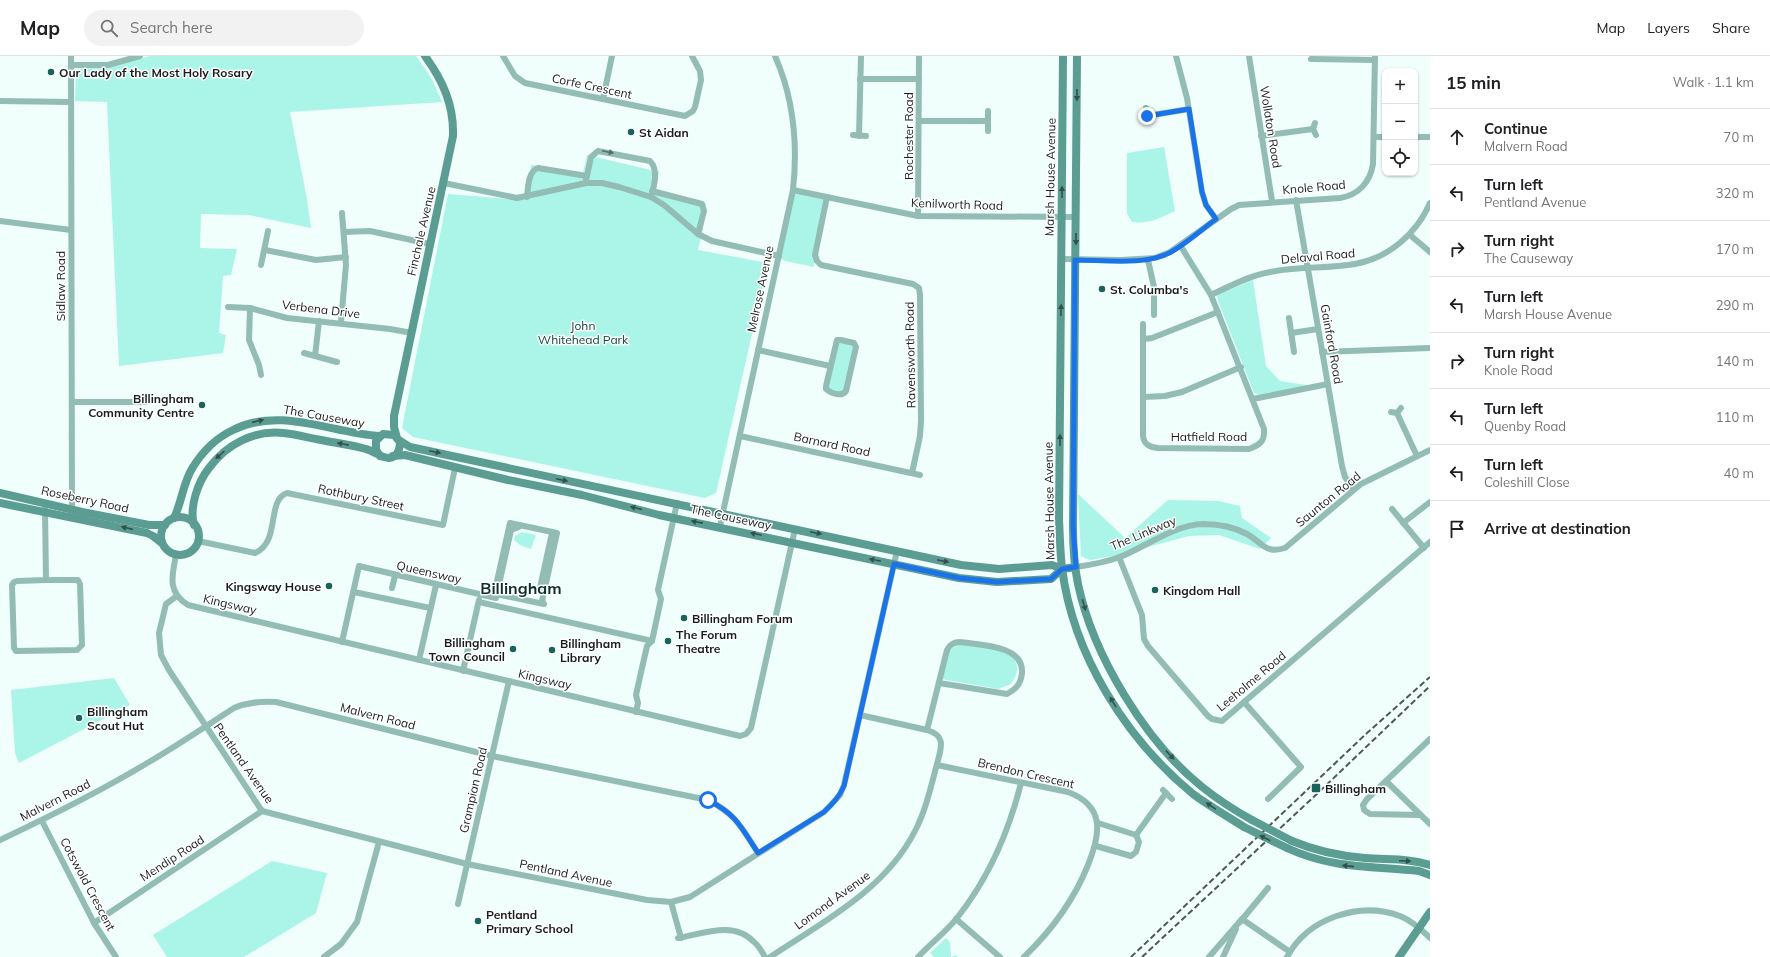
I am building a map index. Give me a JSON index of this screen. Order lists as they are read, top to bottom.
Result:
{
  "streets": {
    "street": [
      "Corfe Crescent",
      "Wollaton Road",
      "Rochester Road",
      "Marsh House Avenue",
      "Knole Road",
      "Kenilworth Road",
      "Finchale Avenue",
      "Delaval Road",
      "Sidlaw Road",
      "Melrose Avenue",
      "Verbena Drive",
      "Gainford Road",
      "Ravensworth Road",
      "The Causeway",
      "Hatfield Road",
      "Barnard Road",
      "Rothbury Street",
      "Roseberry Road",
      "Saunton Road",
      "The Linkway",
      "Queensway",
      "Kingsway",
      "Leeholme Road",
      "Malvern Road",
      "Pentland Avenue",
      "Brendon Crescent",
      "Grampian Road",
      "Mendip Road",
      "Cotswold Crescent",
      "Lomond Avenue"
    ]
  },
  "crossings": [
    ["Wollaton Road", "Knole Road"],
    ["Rochester Road", "Kenilworth Road"],
    ["Marsh House Avenue", "Knole Road"],
    ["Marsh House Avenue", "Kenilworth Road"],
    ["Marsh House Avenue", "The Causeway"],
    ["Marsh House Avenue", "The Linkway"],
    ["Knole Road", "Gainford Road"],
    ["Knole Road", "Hatfield Road"],
    ["Kenilworth Road", "Melrose Avenue"],
    ["Kenilworth Road", "Ravensworth Road"],
    ["Finchale Avenue", "Verbena Drive"],
    ["Finchale Avenue", "The Causeway"],
    ["Delaval Road", "Gainford Road"],
    ["Delaval Road", "Hatfield Road"],
    ["Sidlaw Road", "Roseberry Road"],
    ["Melrose Avenue", "The Causeway"],
    ["Melrose Avenue", "Barnard Road"],
    ["Gainford Road", "Saunton Road"],
    ["Ravensworth Road", "Barnard Road"],
    ["The Causeway", "Rothbury Street"],
    ["The Causeway", "Roseberry Road"],
    ["The Causeway", "The Linkway"],
    ["The Causeway", "Kingsway"],
    ["The Causeway", "Pentland Avenue"],
    ["Rothbury Street", "Roseberry Road"],
    ["Saunton Road", "The Linkway"],
    ["The Linkway", "Leeholme Road"],
    ["Kingsway", "Pentland Avenue"],
    ["Kingsway", "Grampian Road"],
    ["Malvern Road", "Pentland Avenue"],
    ["Malvern Road", "Grampian Road"],
    ["Malvern Road", "Cotswold Crescent"],
    ["Pentland Avenue", "Grampian Road"],
    ["Pentland Avenue", "Mendip Road"],
    ["Brendon Crescent", "Lomond Avenue"],
    ["Mendip Road", "Cotswold Crescent"]
  ],
  "districts": ["Billingham"],
  "parks": ["John Whitehead Park"],
  "places": {
    "other": [
      "Our Lady of the Most Holy Rosary",
      "St Aidan",
      "St. Columba's",
      "Billingham Community Centre",
      "Kingsway House",
      "Kingdom Hall",
      "Billingham Forum",
      "The Forum Theatre",
      "Billingham Town Council",
      "Billingham Library",
      "Billingham Scout Hut",
      "Pentland Primary School"
    ],
    "transit": ["Billingham"]
  },
  "page": {
    "header": "Map",
    "search": "Search here",
    "nav": ["Map", "Layers", "Share"],
    "heading": ["15 min", "Walk · 1.1 km"],
    "map_buttons": ["+", "−"],
    "list": [
      ["Continue", "Malvern Road", "70 m"],
      ["Turn left", "Pentland Avenue", "320 m"],
      ["Turn right", "The Causeway", "170 m"],
      ["Turn left", "Marsh House Avenue", "290 m"],
      ["Turn right", "Knole Road", "140 m"],
      ["Turn left", "Quenby Road", "110 m"],
      ["Turn left", "Coleshill Close", "40 m"],
      "Arrive at destination"
    ]
  }
}
